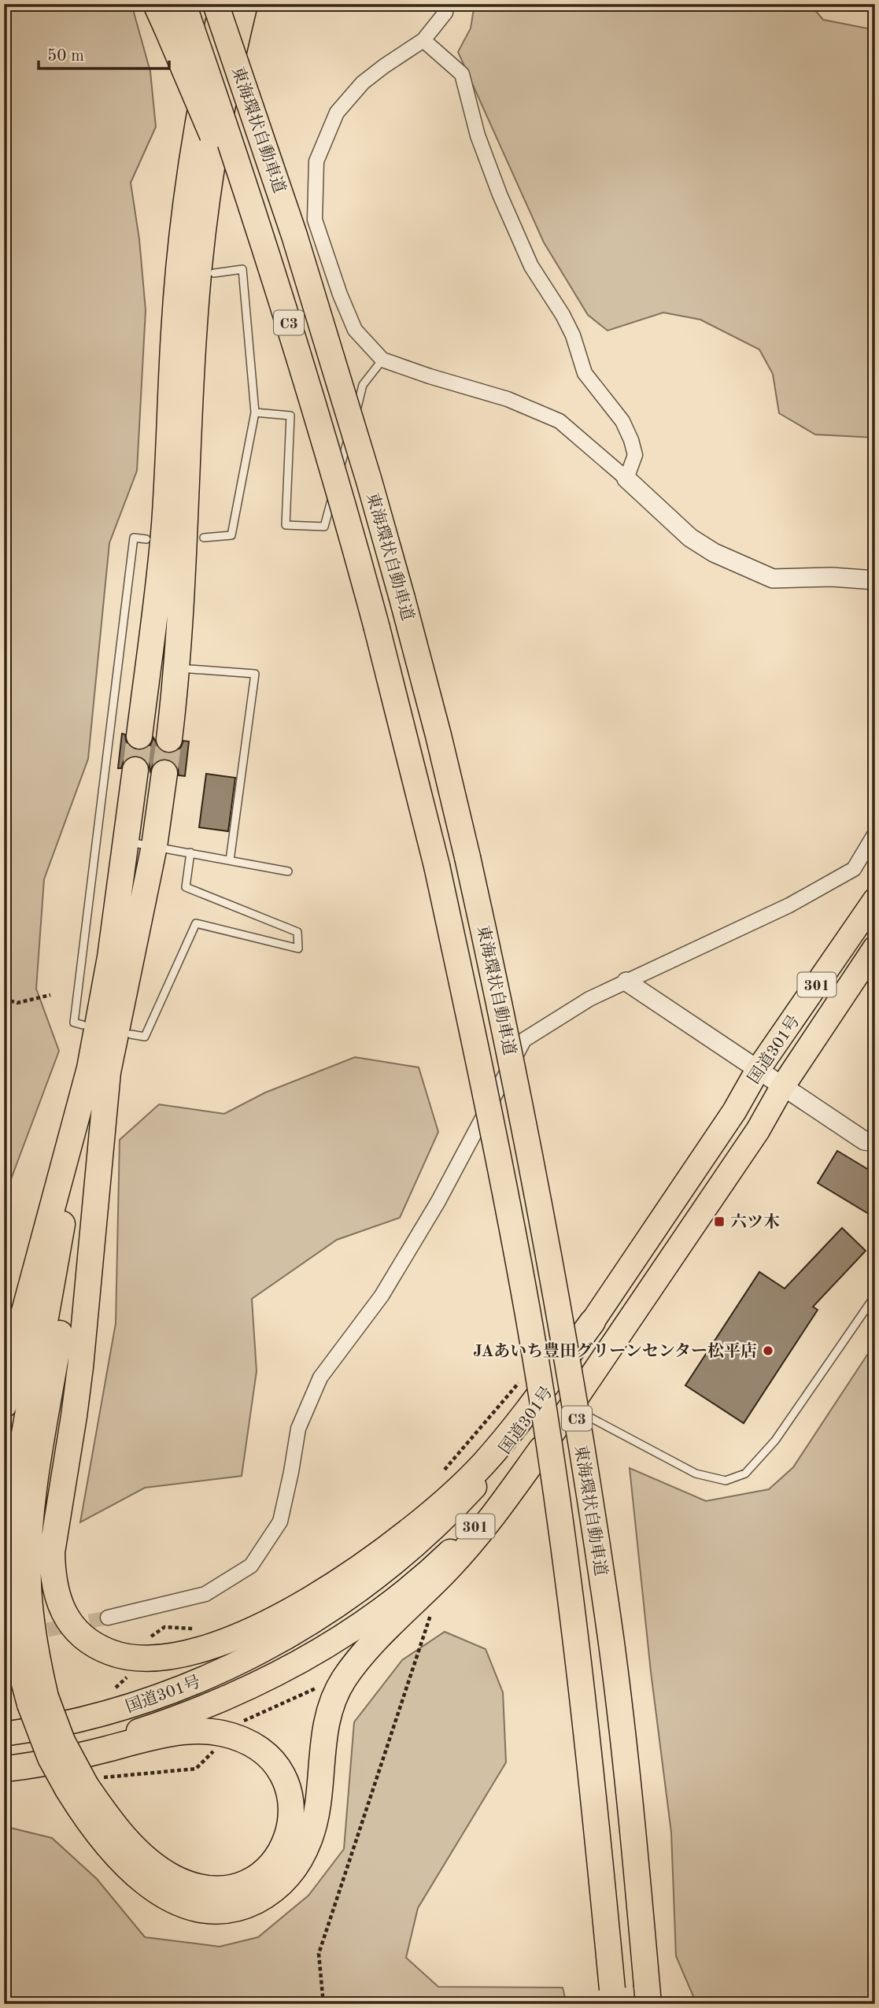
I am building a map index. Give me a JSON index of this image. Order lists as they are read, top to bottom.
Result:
{
  "streets": {
    "highway": [
      "東海環状自動車道",
      "C3",
      "301",
      "国道301号"
    ]
  },
  "places": {
    "transit": ["六ツ木"],
    "other": ["JAあいち豊田グリーンセンター松平店"]
  },
  "scale_bar": "50 m"
}
